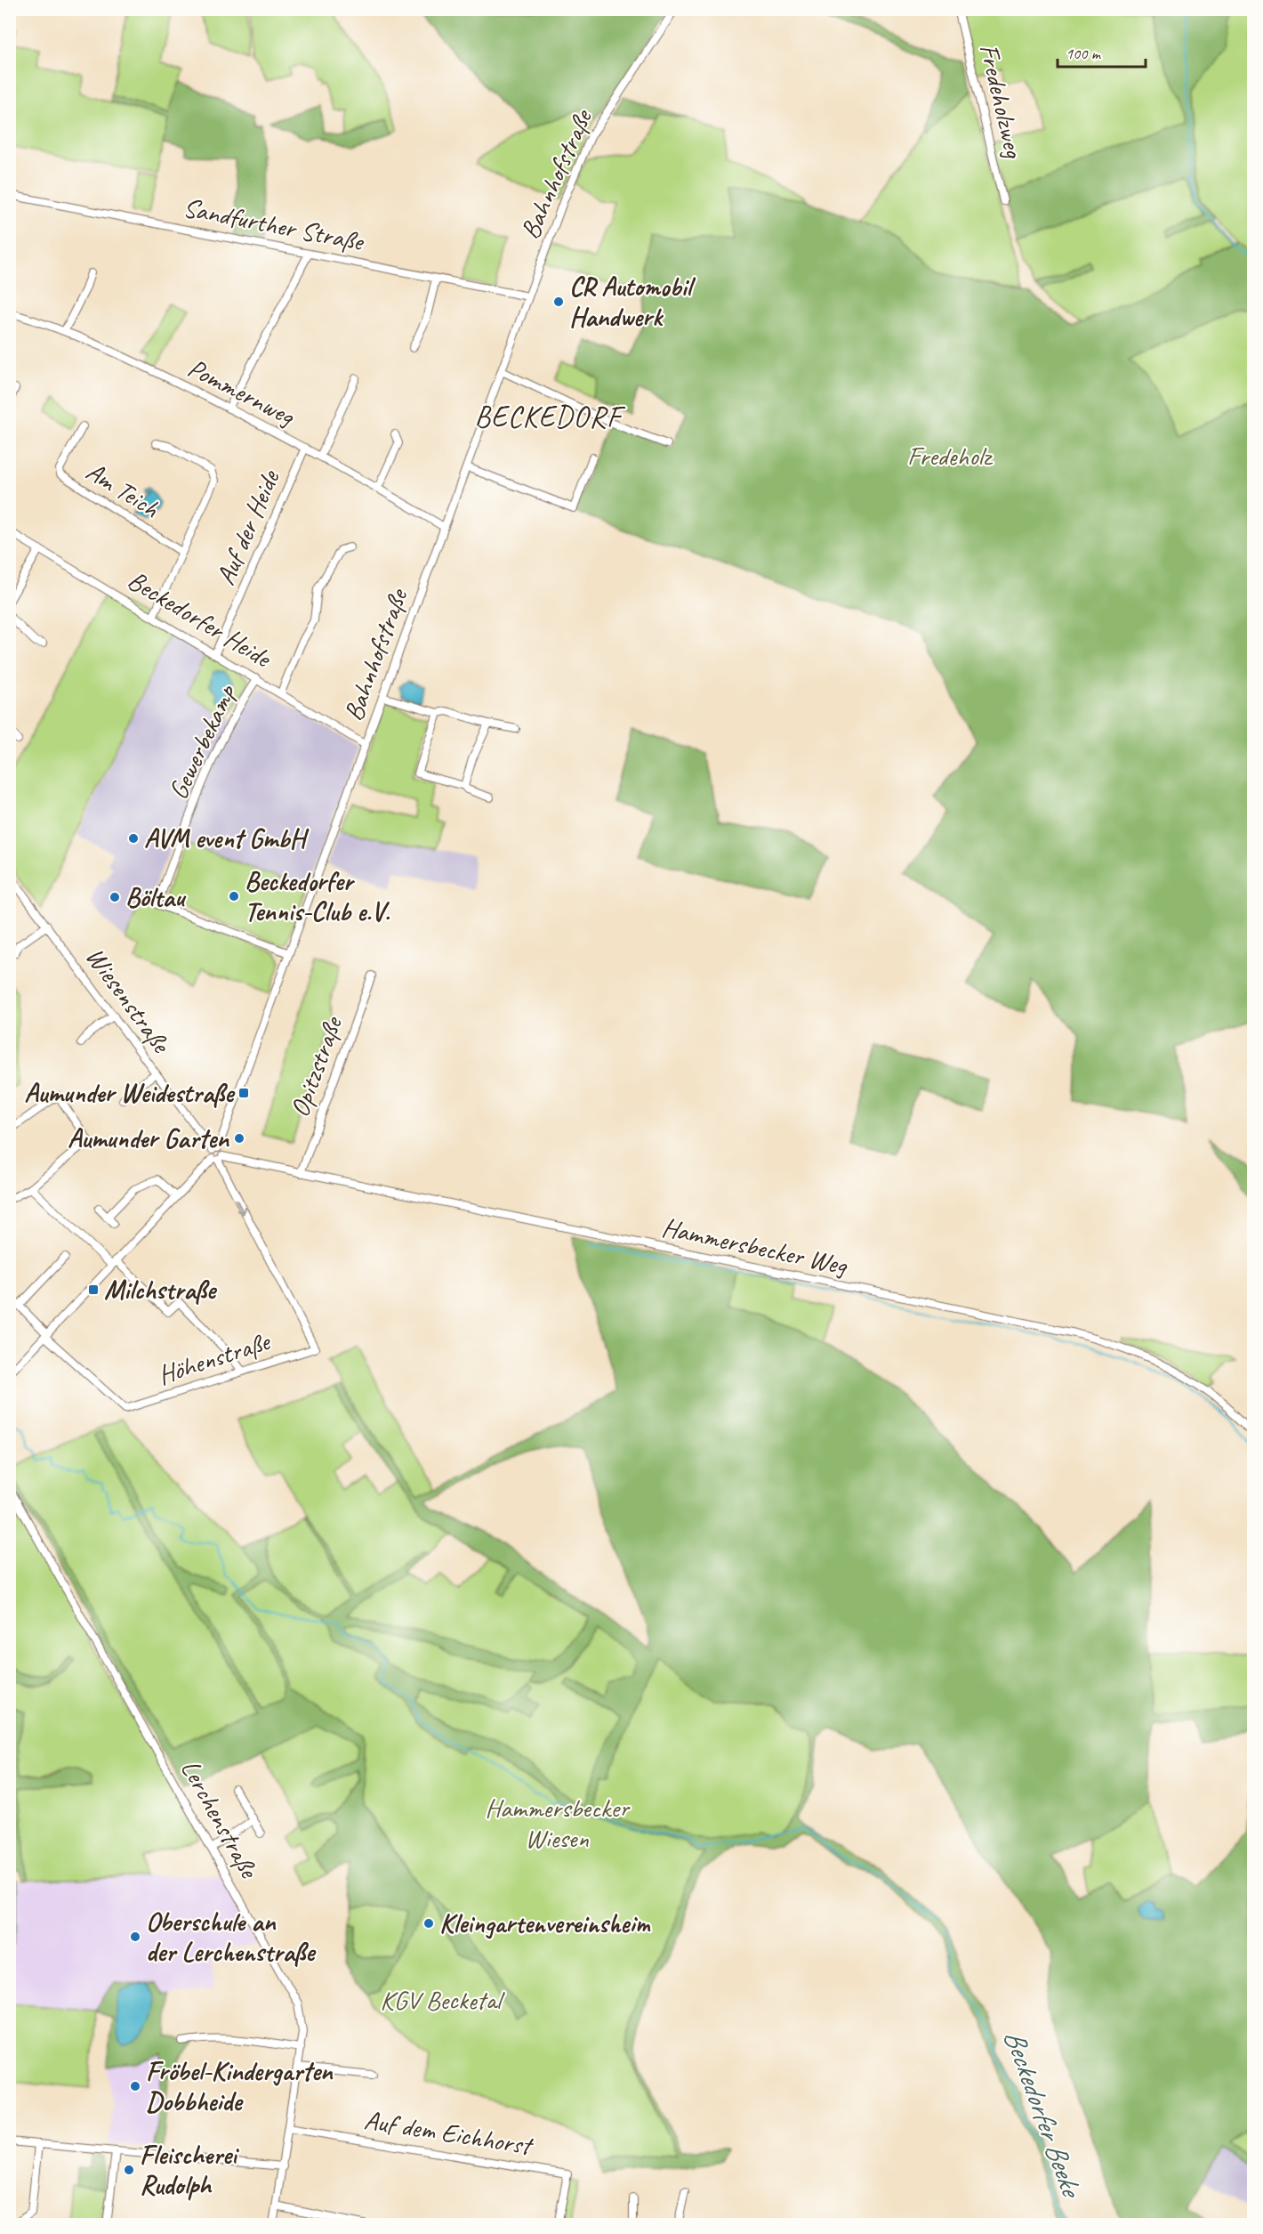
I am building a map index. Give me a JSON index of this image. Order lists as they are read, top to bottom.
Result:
{
  "streets": {
    "street": [
      "Fredeholzweg",
      "Bahnhofstraße",
      "Sandfurther Straße",
      "Pommernweg",
      "Am Teich",
      "Auf der Heide",
      "Beckedorfer Heide",
      "Gewerbekamp",
      "Wiesenstraße",
      "Opitzstraße",
      "Hammersbecker Weg",
      "Höhenstraße",
      "Lerchenstraße",
      "Auf dem Eichhorst"
    ]
  },
  "crossings": [
    ["Bahnhofstraße", "Sandfurther Straße"],
    ["Bahnhofstraße", "Pommernweg"],
    ["Bahnhofstraße", "Beckedorfer Heide"],
    ["Bahnhofstraße", "Gewerbekamp"],
    ["Bahnhofstraße", "Wiesenstraße"],
    ["Bahnhofstraße", "Hammersbecker Weg"],
    ["Bahnhofstraße", "Höhenstraße"],
    ["Pommernweg", "Auf der Heide"],
    ["Am Teich", "Beckedorfer Heide"],
    ["Auf der Heide", "Beckedorfer Heide"],
    ["Beckedorfer Heide", "Gewerbekamp"],
    ["Wiesenstraße", "Hammersbecker Weg"],
    ["Wiesenstraße", "Höhenstraße"],
    ["Opitzstraße", "Hammersbecker Weg"],
    ["Hammersbecker Weg", "Höhenstraße"],
    ["Lerchenstraße", "Auf dem Eichhorst"]
  ],
  "districts": ["BECKEDORF"],
  "water": ["Beckedorfer Beeke"],
  "parks": ["Fredeholz", "Hammersbecker Wiesen", "KGV Becketal"],
  "places": {
    "other": [
      "CR Automobil Handwerk",
      "AVM event GmbH",
      "Beckedorfer Tennis-Club e.V.",
      "Böltau",
      "Aumunder Garten",
      "Kleingartenvereinsheim",
      "Oberschule an der Lerchenstraße",
      "Fröbel-Kindergarten Dobbheide",
      "Fleischerei Rudolph"
    ],
    "transit": ["Aumunder Weidestraße", "Milchstraße"]
  },
  "scale_bar": "100 m"
}
